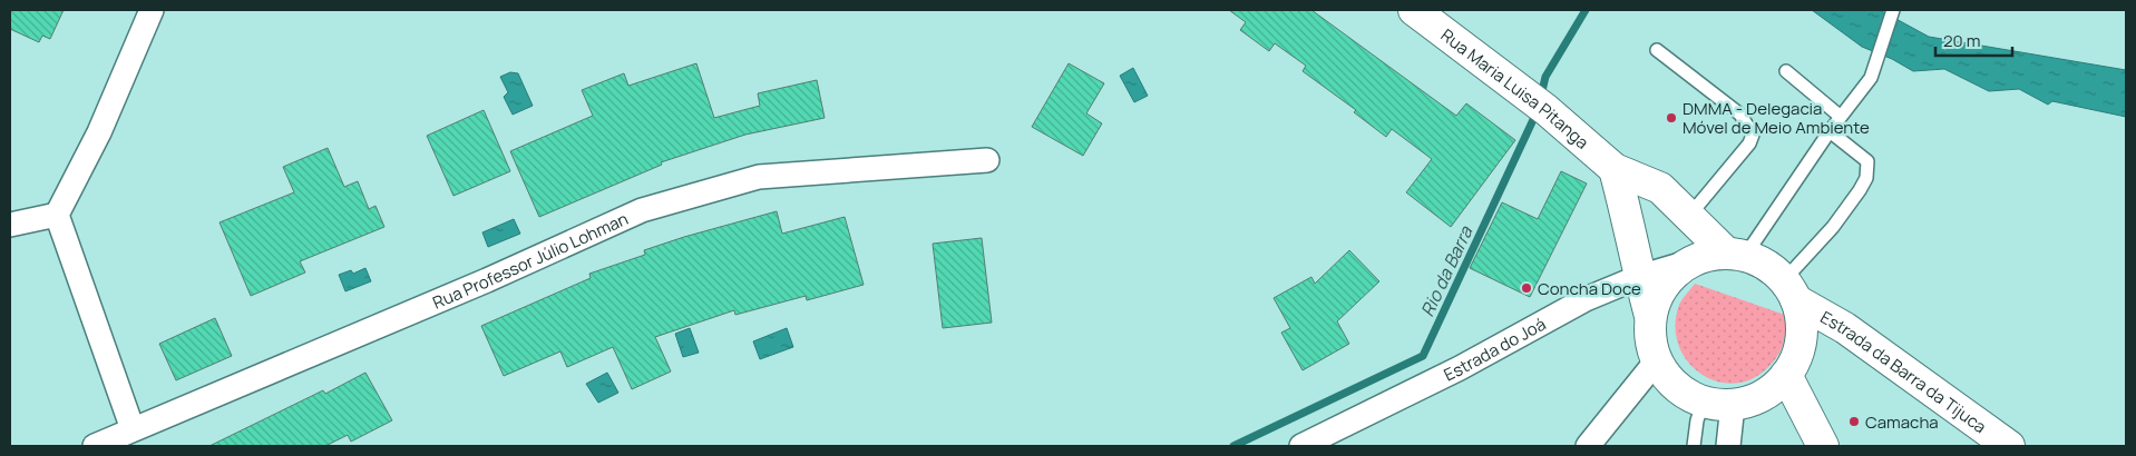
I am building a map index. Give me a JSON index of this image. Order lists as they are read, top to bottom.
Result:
{
  "streets": {
    "street": [
      "Rua Maria Luisa Pitanga",
      "Rua Professor Júlio Lohman",
      "Estrada do Joá",
      "Estrada da Barra da Tijuca"
    ]
  },
  "crossings": [
    ["Rua Maria Luisa Pitanga", "Estrada do Joá"],
    ["Rua Maria Luisa Pitanga", "Estrada da Barra da Tijuca"],
    ["Estrada do Joá", "Estrada da Barra da Tijuca"]
  ],
  "water": ["Rio da Barra"],
  "places": ["DMMA - Delegacia Móvel de Meio Ambiente", "Concha Doce", "Camacha"],
  "scale_bar": "20 m"
}
